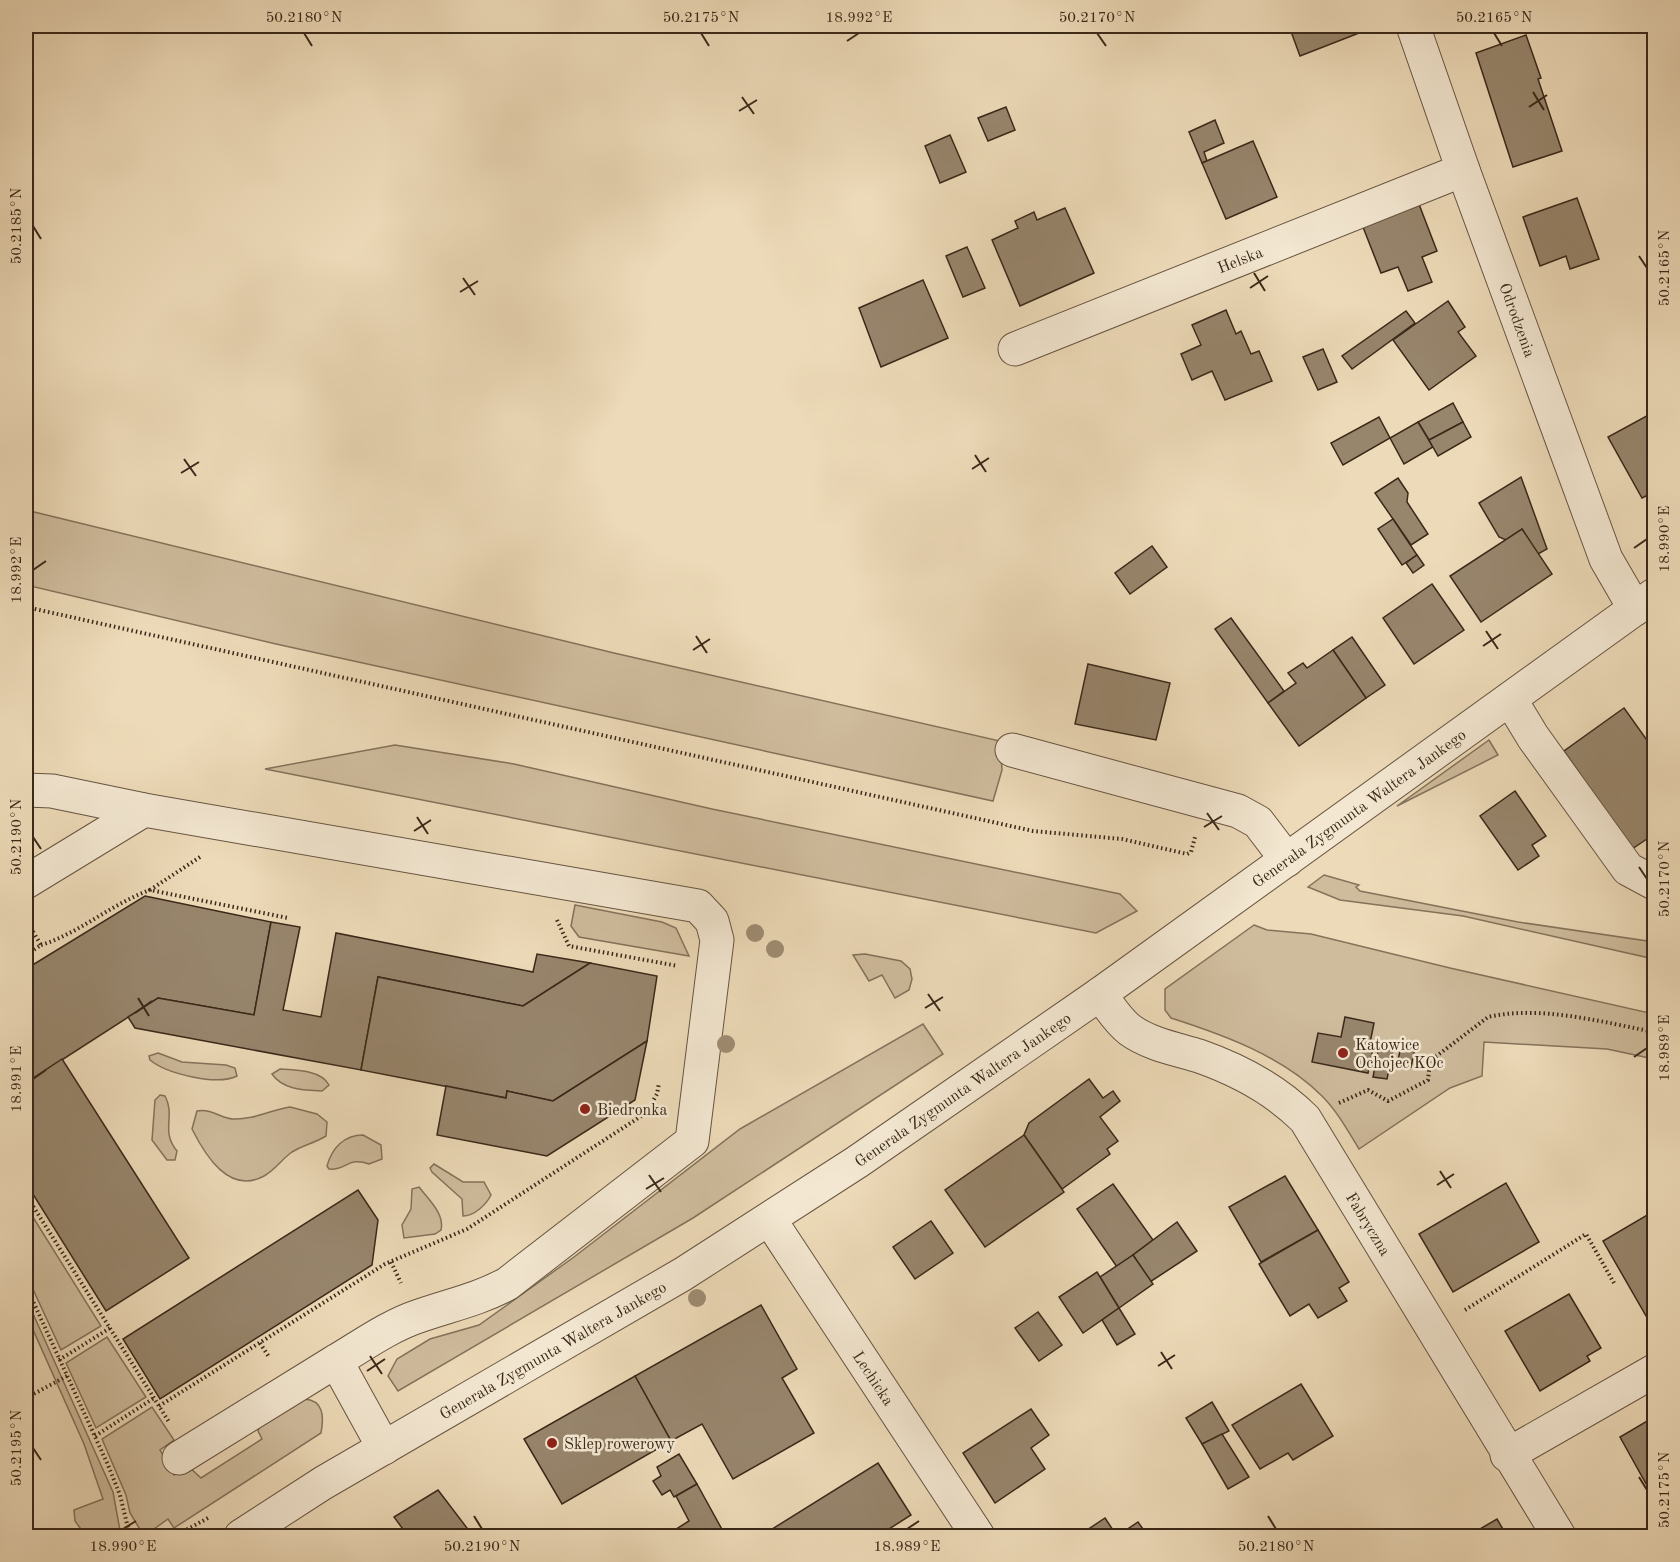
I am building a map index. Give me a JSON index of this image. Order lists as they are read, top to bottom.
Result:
{
  "streets": {
    "street": [
      "Helska",
      "Odrodzenia",
      "Generała Zygmunta Waltera Jankego",
      "Fabryczna",
      "Lechicka"
    ]
  },
  "crossings": [
    ["Helska", "Odrodzenia"],
    ["Odrodzenia", "Generała Zygmunta Waltera Jankego"],
    ["Generała Zygmunta Waltera Jankego", "Fabryczna"],
    ["Generała Zygmunta Waltera Jankego", "Lechicka"]
  ],
  "places": ["Katowice Ochojec KOc", "Biedronka", "Sklep rowerowy"],
  "coordinates": [
    "50.2180°N",
    "50.2175°N",
    "18.992°E",
    "50.2170°N",
    "50.2165°N",
    "50.2185°N",
    "18.990°E",
    "50.2190°N",
    "18.989°E",
    "18.991°E",
    "50.2195°N"
  ]
}
